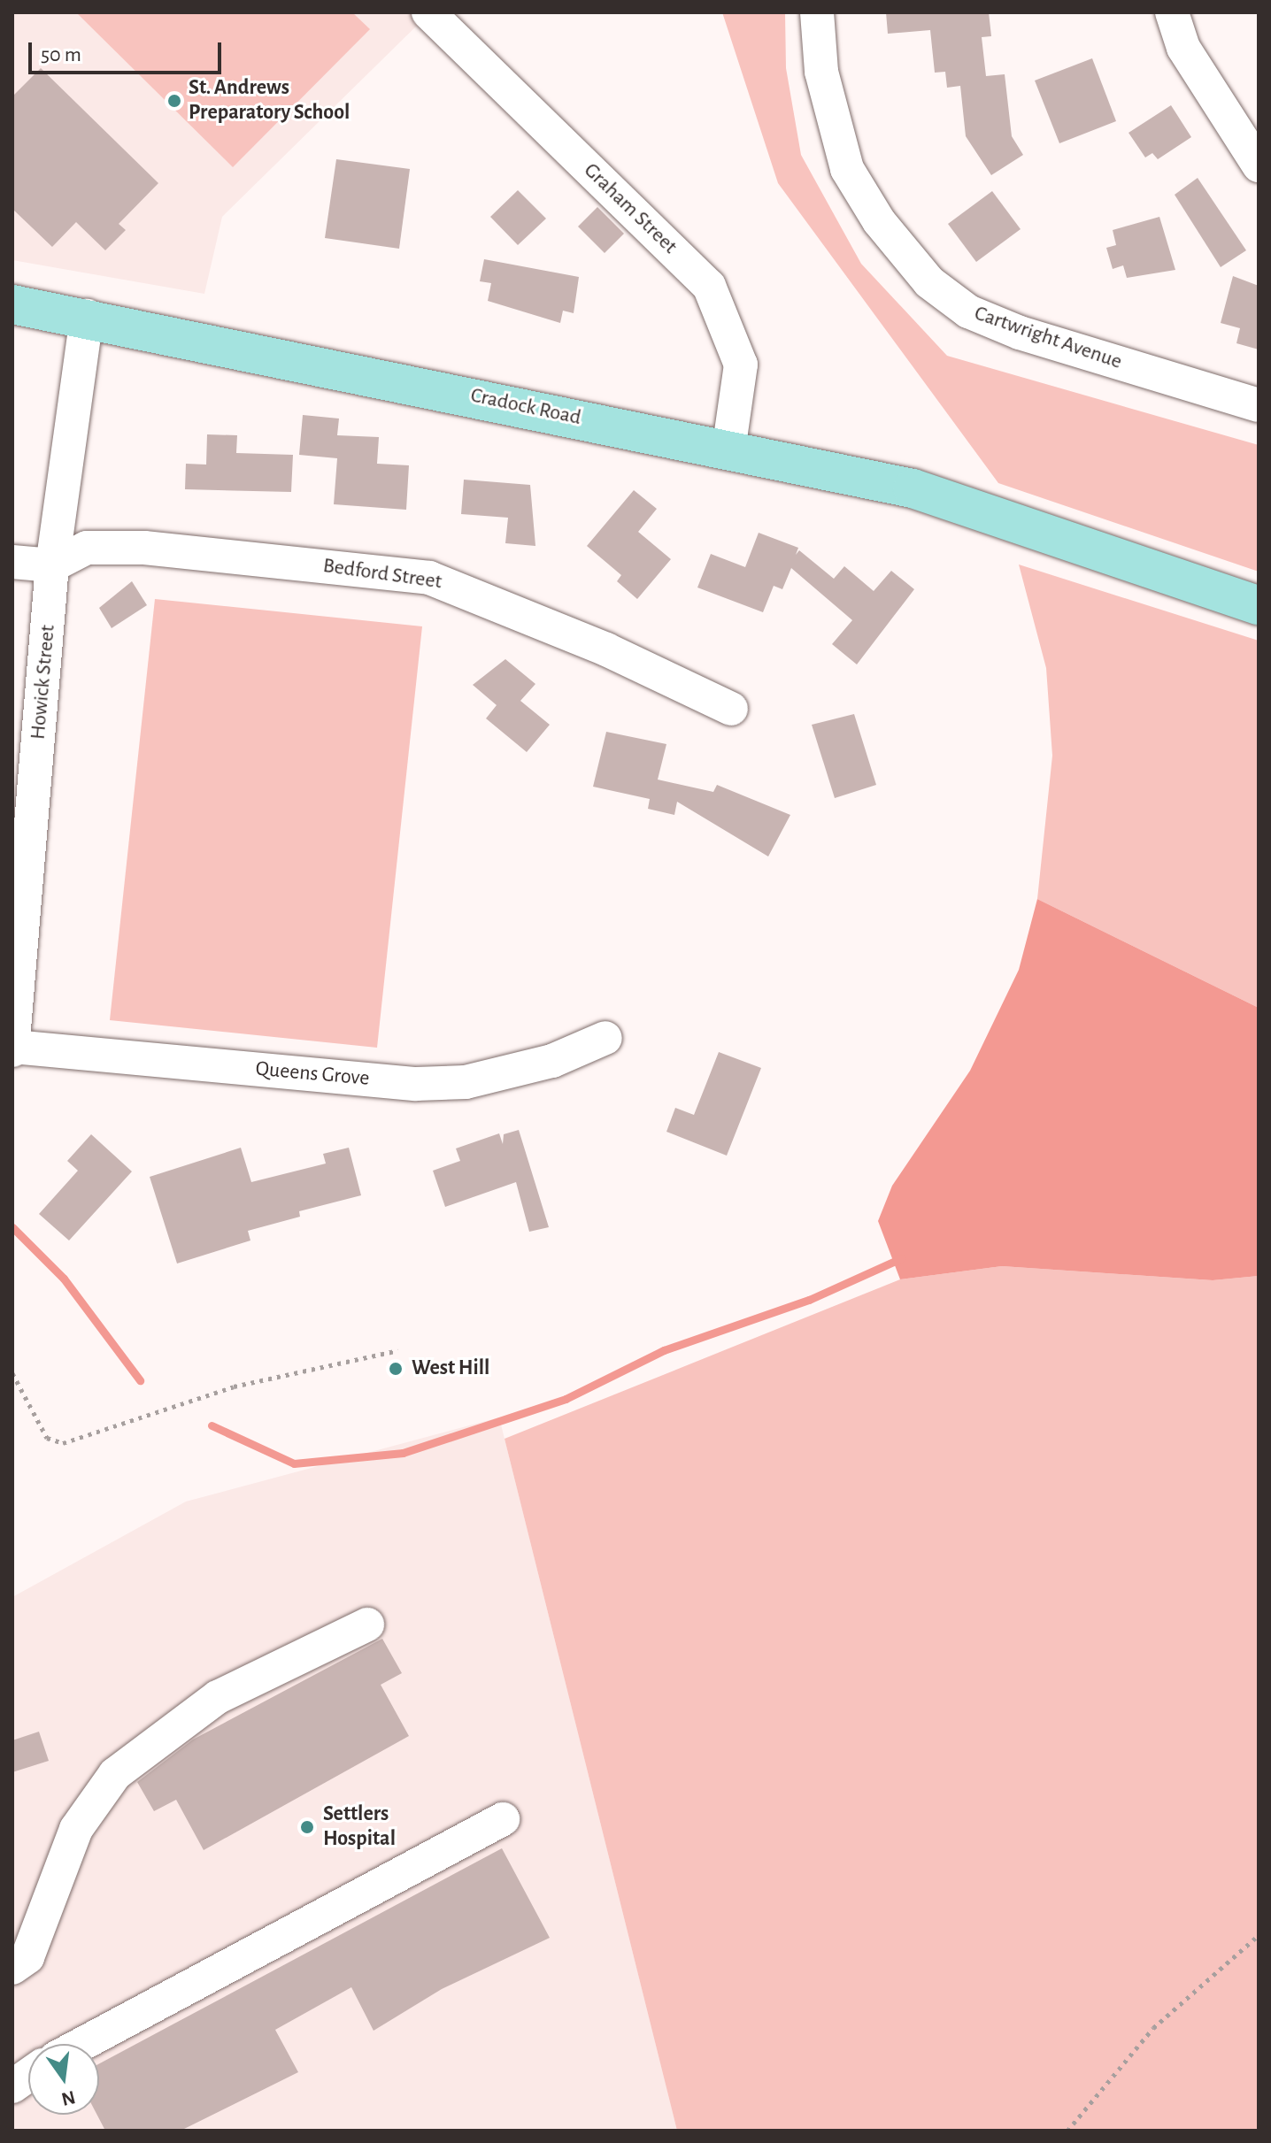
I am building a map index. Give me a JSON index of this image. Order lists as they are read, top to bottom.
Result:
{
  "streets": {
    "main road": ["Cradock Road"],
    "street": [
      "Graham Street",
      "Cartwright Avenue",
      "Bedford Street",
      "Howick Street",
      "Queens Grove"
    ]
  },
  "crossings": [
    ["Graham Street", "Cradock Road"],
    ["Cradock Road", "Howick Street"],
    ["Bedford Street", "Howick Street"],
    ["Howick Street", "Queens Grove"]
  ],
  "places": ["St. Andrews Preparatory School", "West Hill", "Settlers Hospital"],
  "scale_bar": "50 m",
  "north": "bottom"
}
